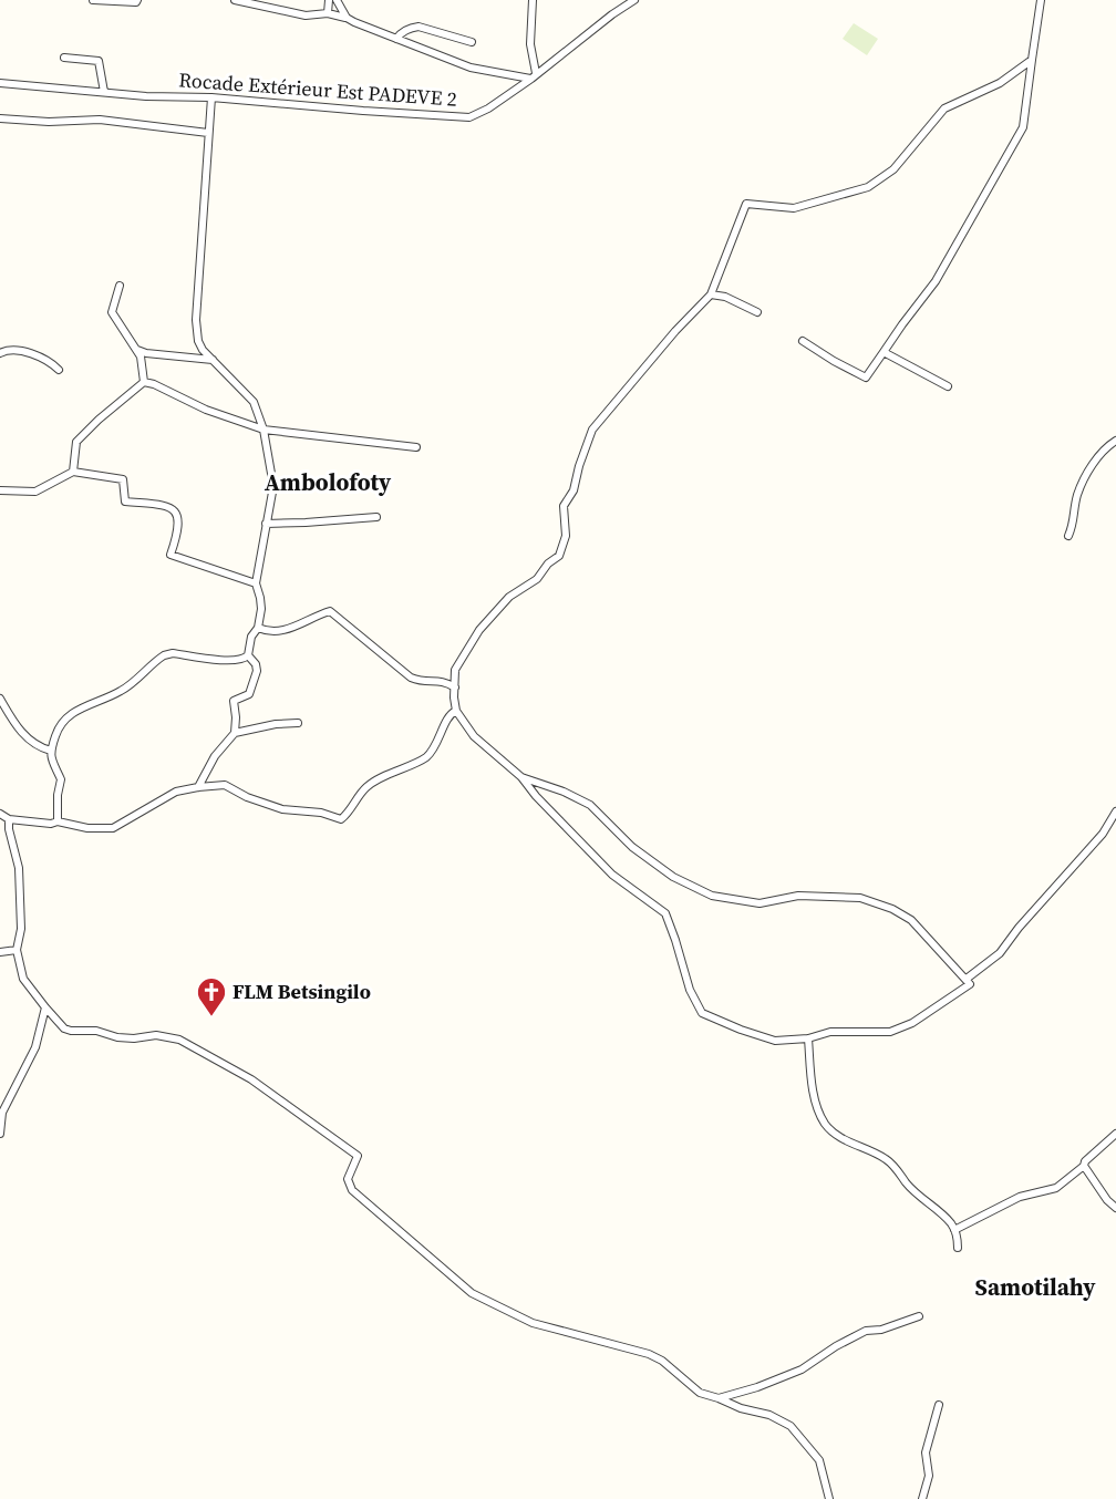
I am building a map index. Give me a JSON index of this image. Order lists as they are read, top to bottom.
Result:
{
  "streets": {
    "street": ["Rocade Extérieur Est PADEVE 2"]
  },
  "districts": ["Ambolofoty", "Samotilahy"],
  "places": {
    "church": ["FLM Betsingilo"]
  }
}
